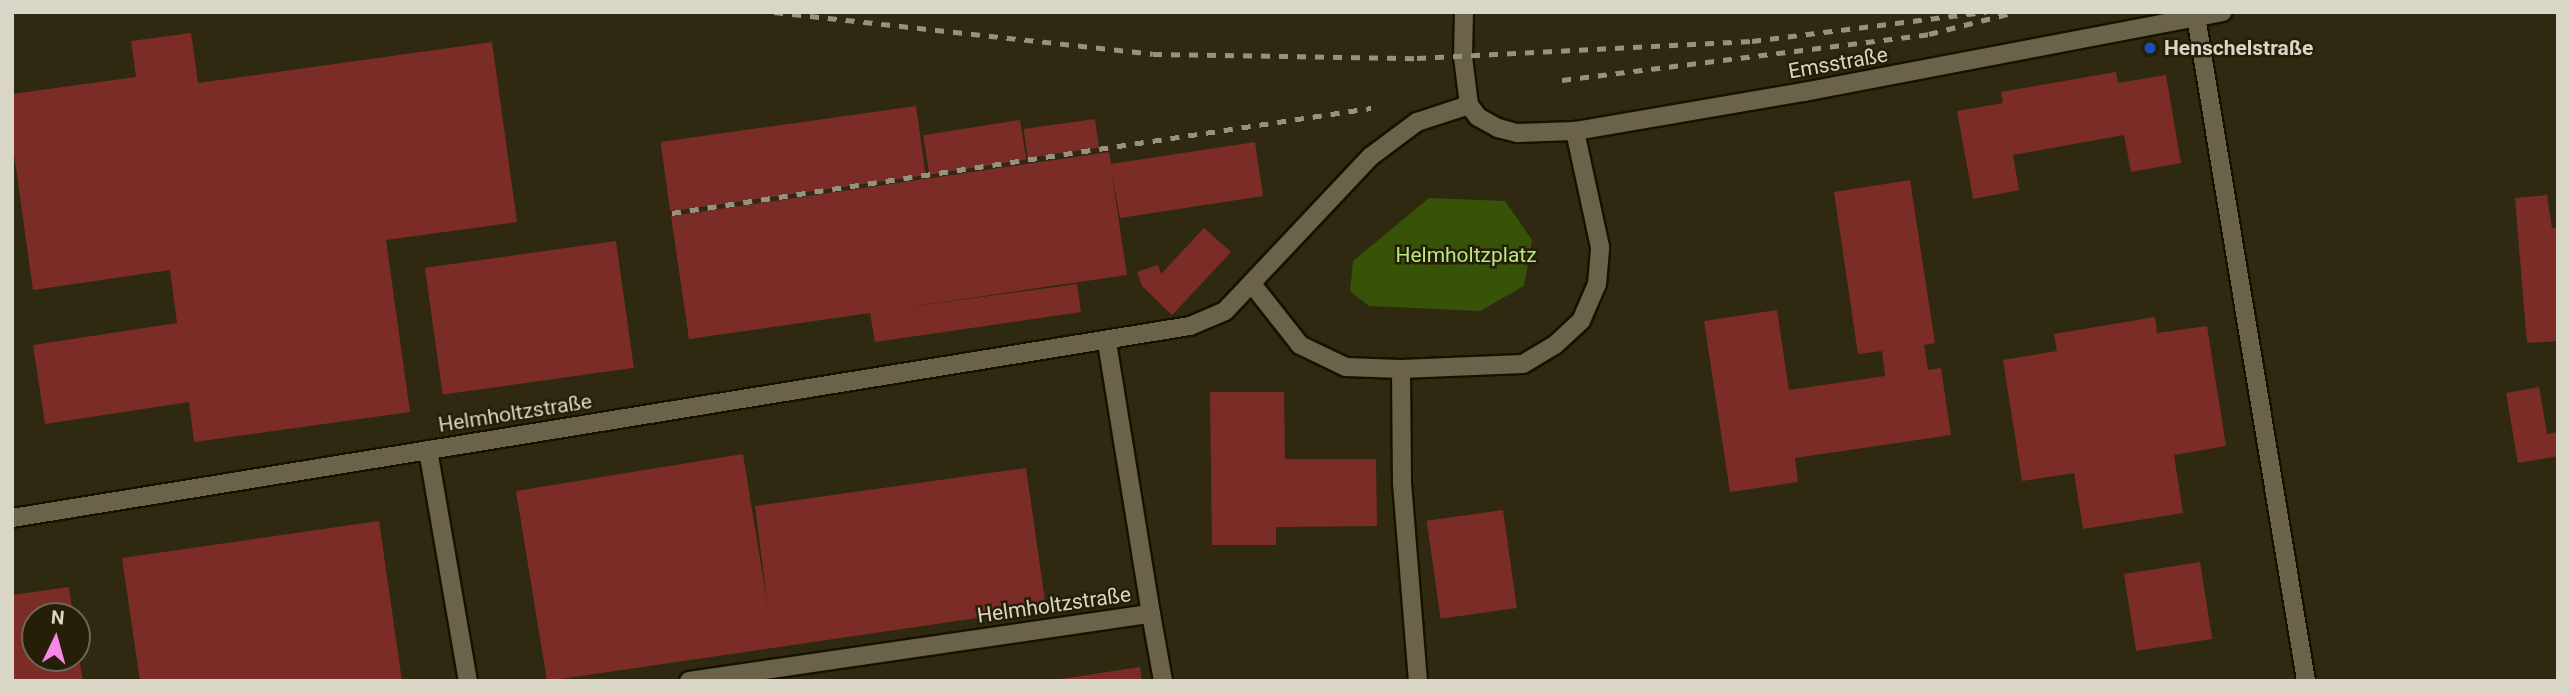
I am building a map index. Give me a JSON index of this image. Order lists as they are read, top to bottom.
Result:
{
  "streets": {
    "street": ["Emsstraße", "Helmholtzstraße"]
  },
  "parks": ["Helmholtzplatz"],
  "places": ["Henschelstraße"],
  "north": "top"
}
